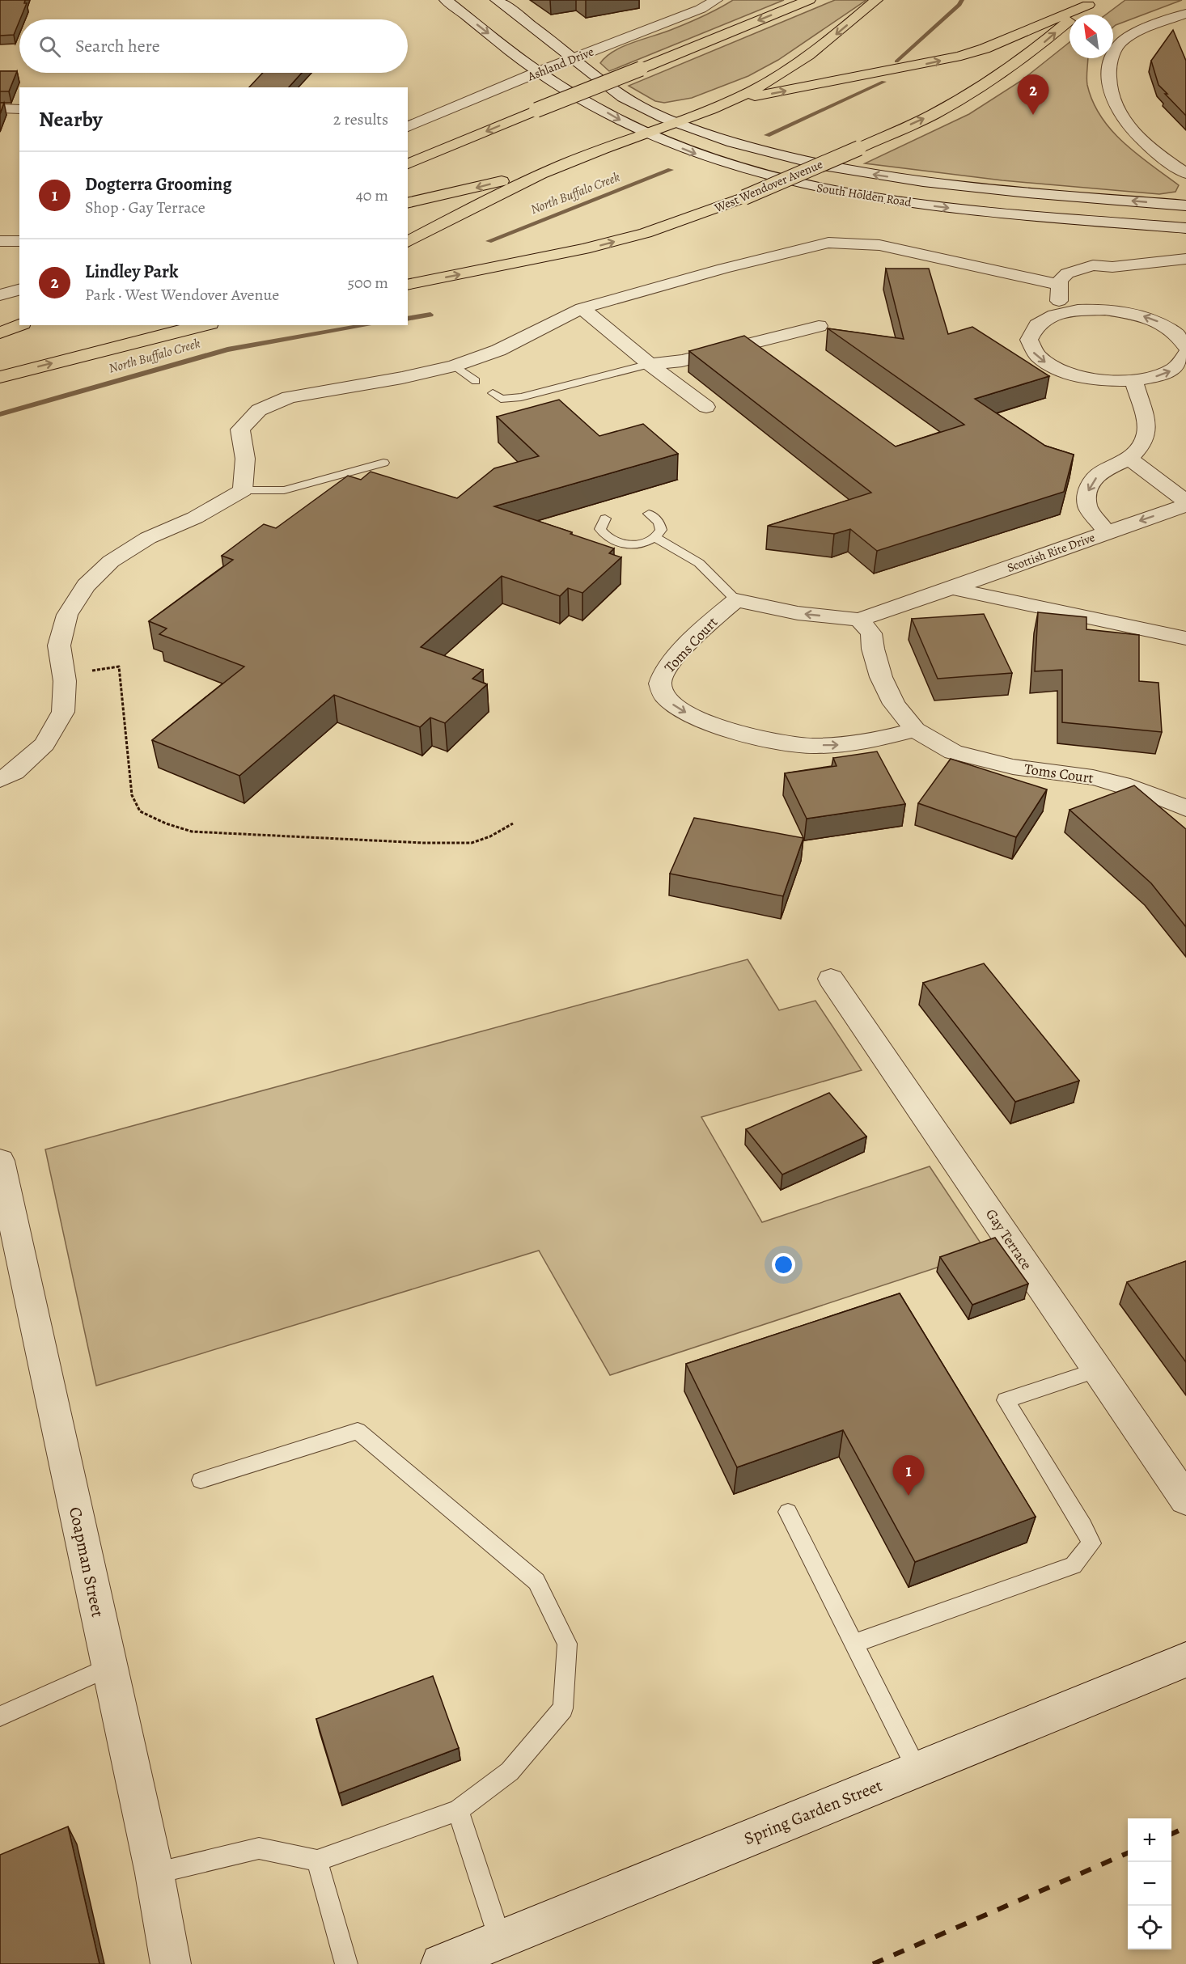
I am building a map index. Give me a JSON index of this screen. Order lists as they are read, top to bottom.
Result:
{
  "streets": {
    "highway": ["West Wendover Avenue"],
    "street": [
      "Ashland Drive",
      "South Holden Road",
      "Scottish Rite Drive",
      "Toms Court",
      "Gay Terrace",
      "Coapman Street",
      "Spring Garden Street"
    ]
  },
  "crossings": [
    ["Ashland Drive", "South Holden Road"]
  ],
  "water": ["North Buffalo Creek"],
  "north": "top left",
  "page": {
    "search": "Search here",
    "pins": ["2", "1"],
    "heading": ["Nearby", "2 results"],
    "list": [
      {
        "mark": "1",
        "name": "Dogterra Grooming",
        "note": "Shop · Gay Terrace",
        "value": "40 m"
      },
      {
        "mark": "2",
        "name": "Lindley Park",
        "note": "Park · West Wendover Avenue",
        "value": "500 m"
      }
    ],
    "map_buttons": ["+", "−"]
  }
}
